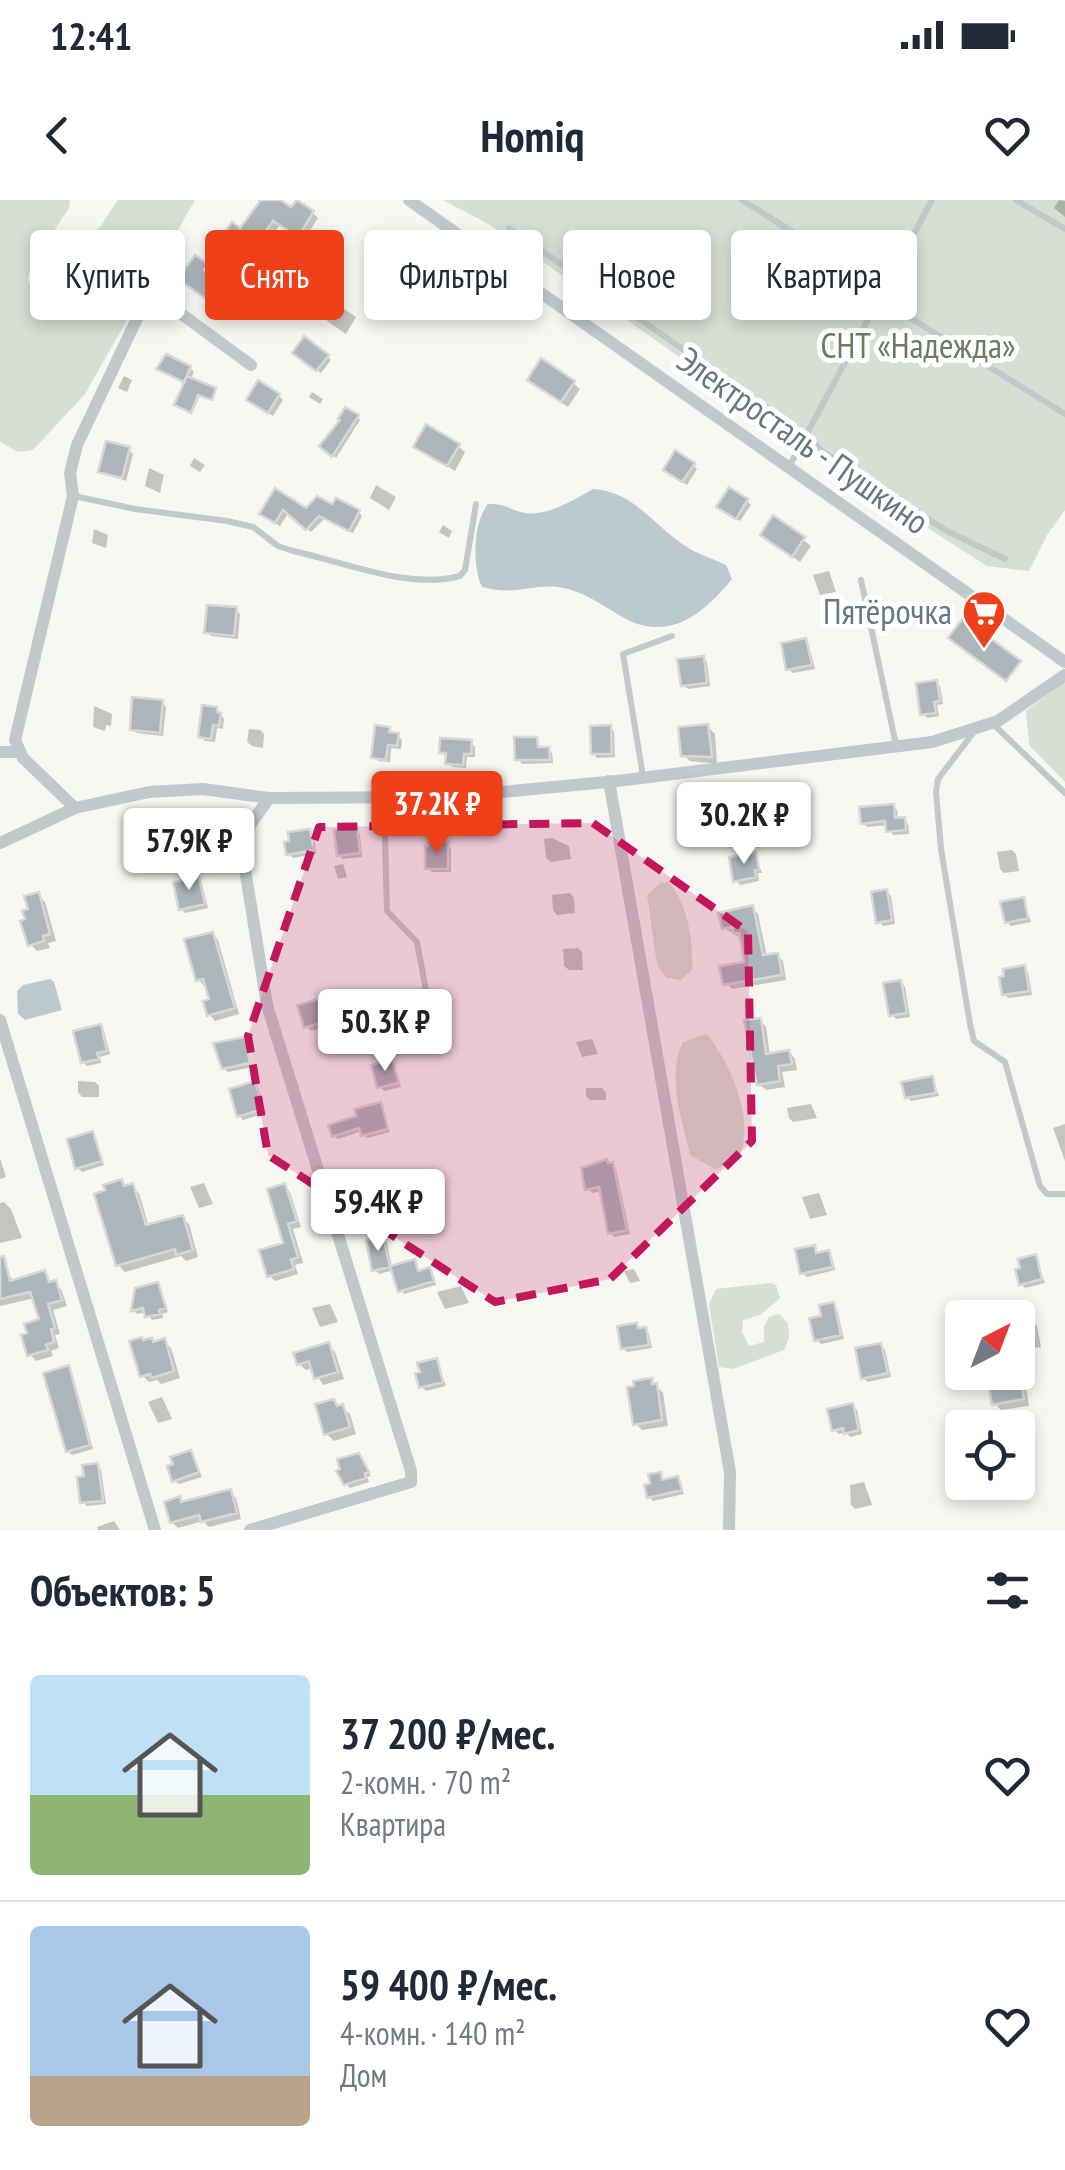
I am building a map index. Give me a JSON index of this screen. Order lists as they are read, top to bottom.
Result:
{
  "streets": {
    "street": ["Электросталь - Пушкино"]
  },
  "parks": ["СНТ «Надежда»"],
  "places": {
    "supermarket": ["Пятёрочка"]
  },
  "north": "top right",
  "page": {
    "status": "12:41",
    "header": "Homiq",
    "chip": [
      "Купить",
      "Снять",
      "Фильтры",
      "Новое",
      "Квартира"
    ],
    "price": [
      "37.2K ₽",
      "30.2K ₽",
      "57.9K ₽",
      "50.3K ₽",
      "59.4K ₽"
    ],
    "heading": "Объектов: 5",
    "list": [
      {
        "name": "37 200 ₽/мес.",
        "note": "2-комн. · 70 m² · Квартира"
      },
      {
        "name": "59 400 ₽/мес.",
        "note": "4-комн. · 140 m² · Дом"
      }
    ]
  }
}
